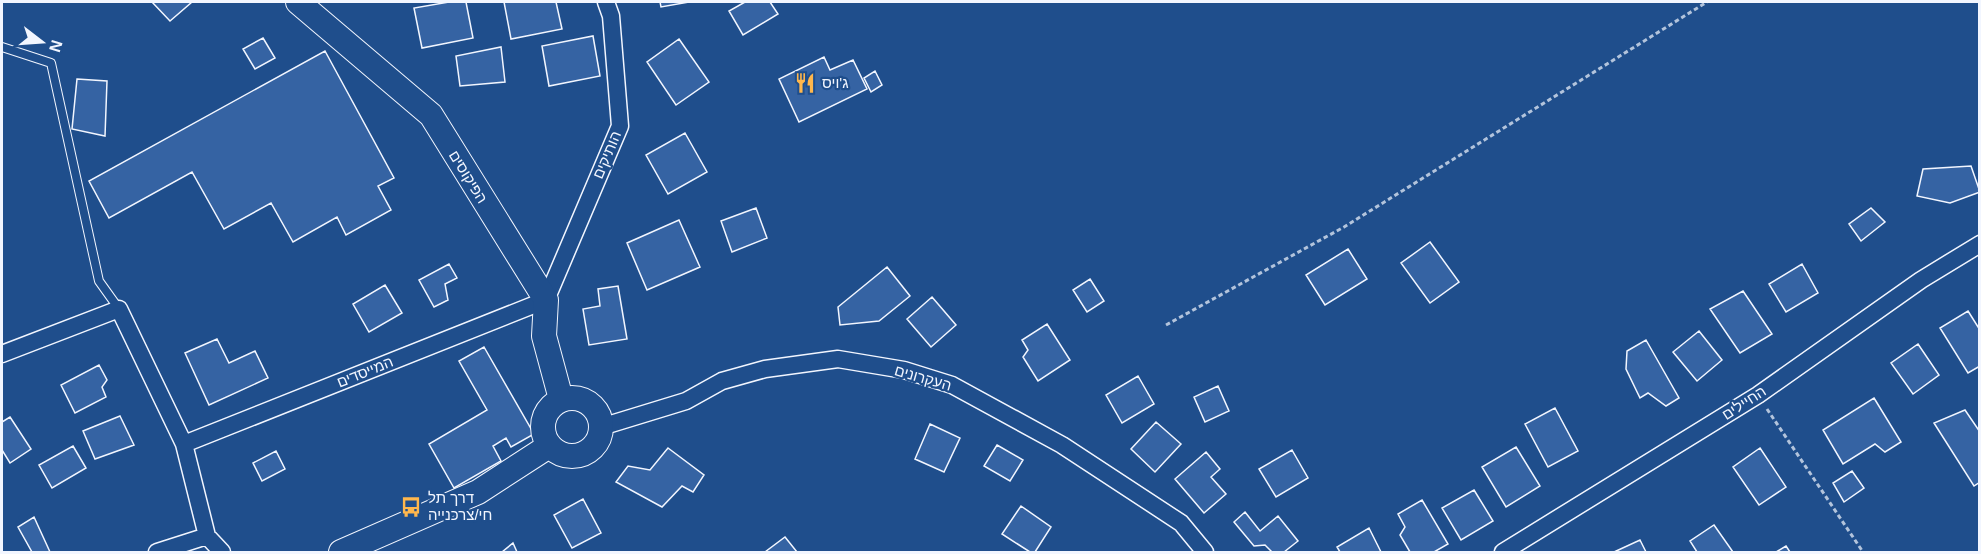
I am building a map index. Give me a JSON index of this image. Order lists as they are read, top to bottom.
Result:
{
  "streets": {
    "street": [
      "הותיקים",
      "הפיקוסים",
      "המייסדים",
      "העקרונים",
      "החיילים"
    ]
  },
  "crossings": [
    ["הותיקים", "הפיקוסים"],
    ["הותיקים", "המייסדים"],
    ["הפיקוסים", "המייסדים"]
  ],
  "places": {
    "restaurant": ["ג'ויס"],
    "bus stop": ["דרך תל חי/צרכנייה"]
  },
  "north": "right"
}
